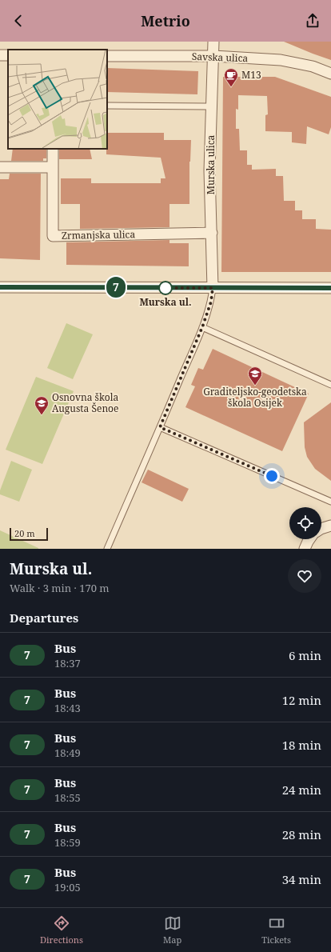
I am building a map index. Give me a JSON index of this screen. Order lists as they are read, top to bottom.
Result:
{
  "streets": {
    "street": ["Savska ulica", "Murska ulica", "Zrmanjska ulica"]
  },
  "crossings": [
    ["Savska ulica", "Murska ulica"],
    ["Murska ulica", "Zrmanjska ulica"]
  ],
  "places": {
    "cafe": ["M13"],
    "other": ["Murska ul."],
    "school or university": ["Graditeljsko-geodetska škola Osijek", "Osnovna škola Augusta Šenoe"]
  },
  "lines": ["bus line 7"],
  "scale_bar": "20 m",
  "page": {
    "header": "Metrio",
    "on_map": "7",
    "scale": "20 m",
    "heading": [
      ["Murska ul.", "Walk · 3 min · 170 m"],
      "Departures"
    ],
    "list": [
      {
        "mark": "7",
        "name": "Bus",
        "note": "18:37",
        "value": "6 min"
      },
      {
        "mark": "7",
        "name": "Bus",
        "note": "18:43",
        "value": "12 min"
      },
      {
        "mark": "7",
        "name": "Bus",
        "note": "18:49",
        "value": "18 min"
      },
      {
        "mark": "7",
        "name": "Bus",
        "note": "18:55",
        "value": "24 min"
      },
      {
        "mark": "7",
        "name": "Bus",
        "note": "18:59",
        "value": "28 min"
      },
      {
        "mark": "7",
        "name": "Bus",
        "note": "19:05",
        "value": "34 min"
      }
    ],
    "tabs": ["Directions", "Map", "Tickets"]
  }
}
